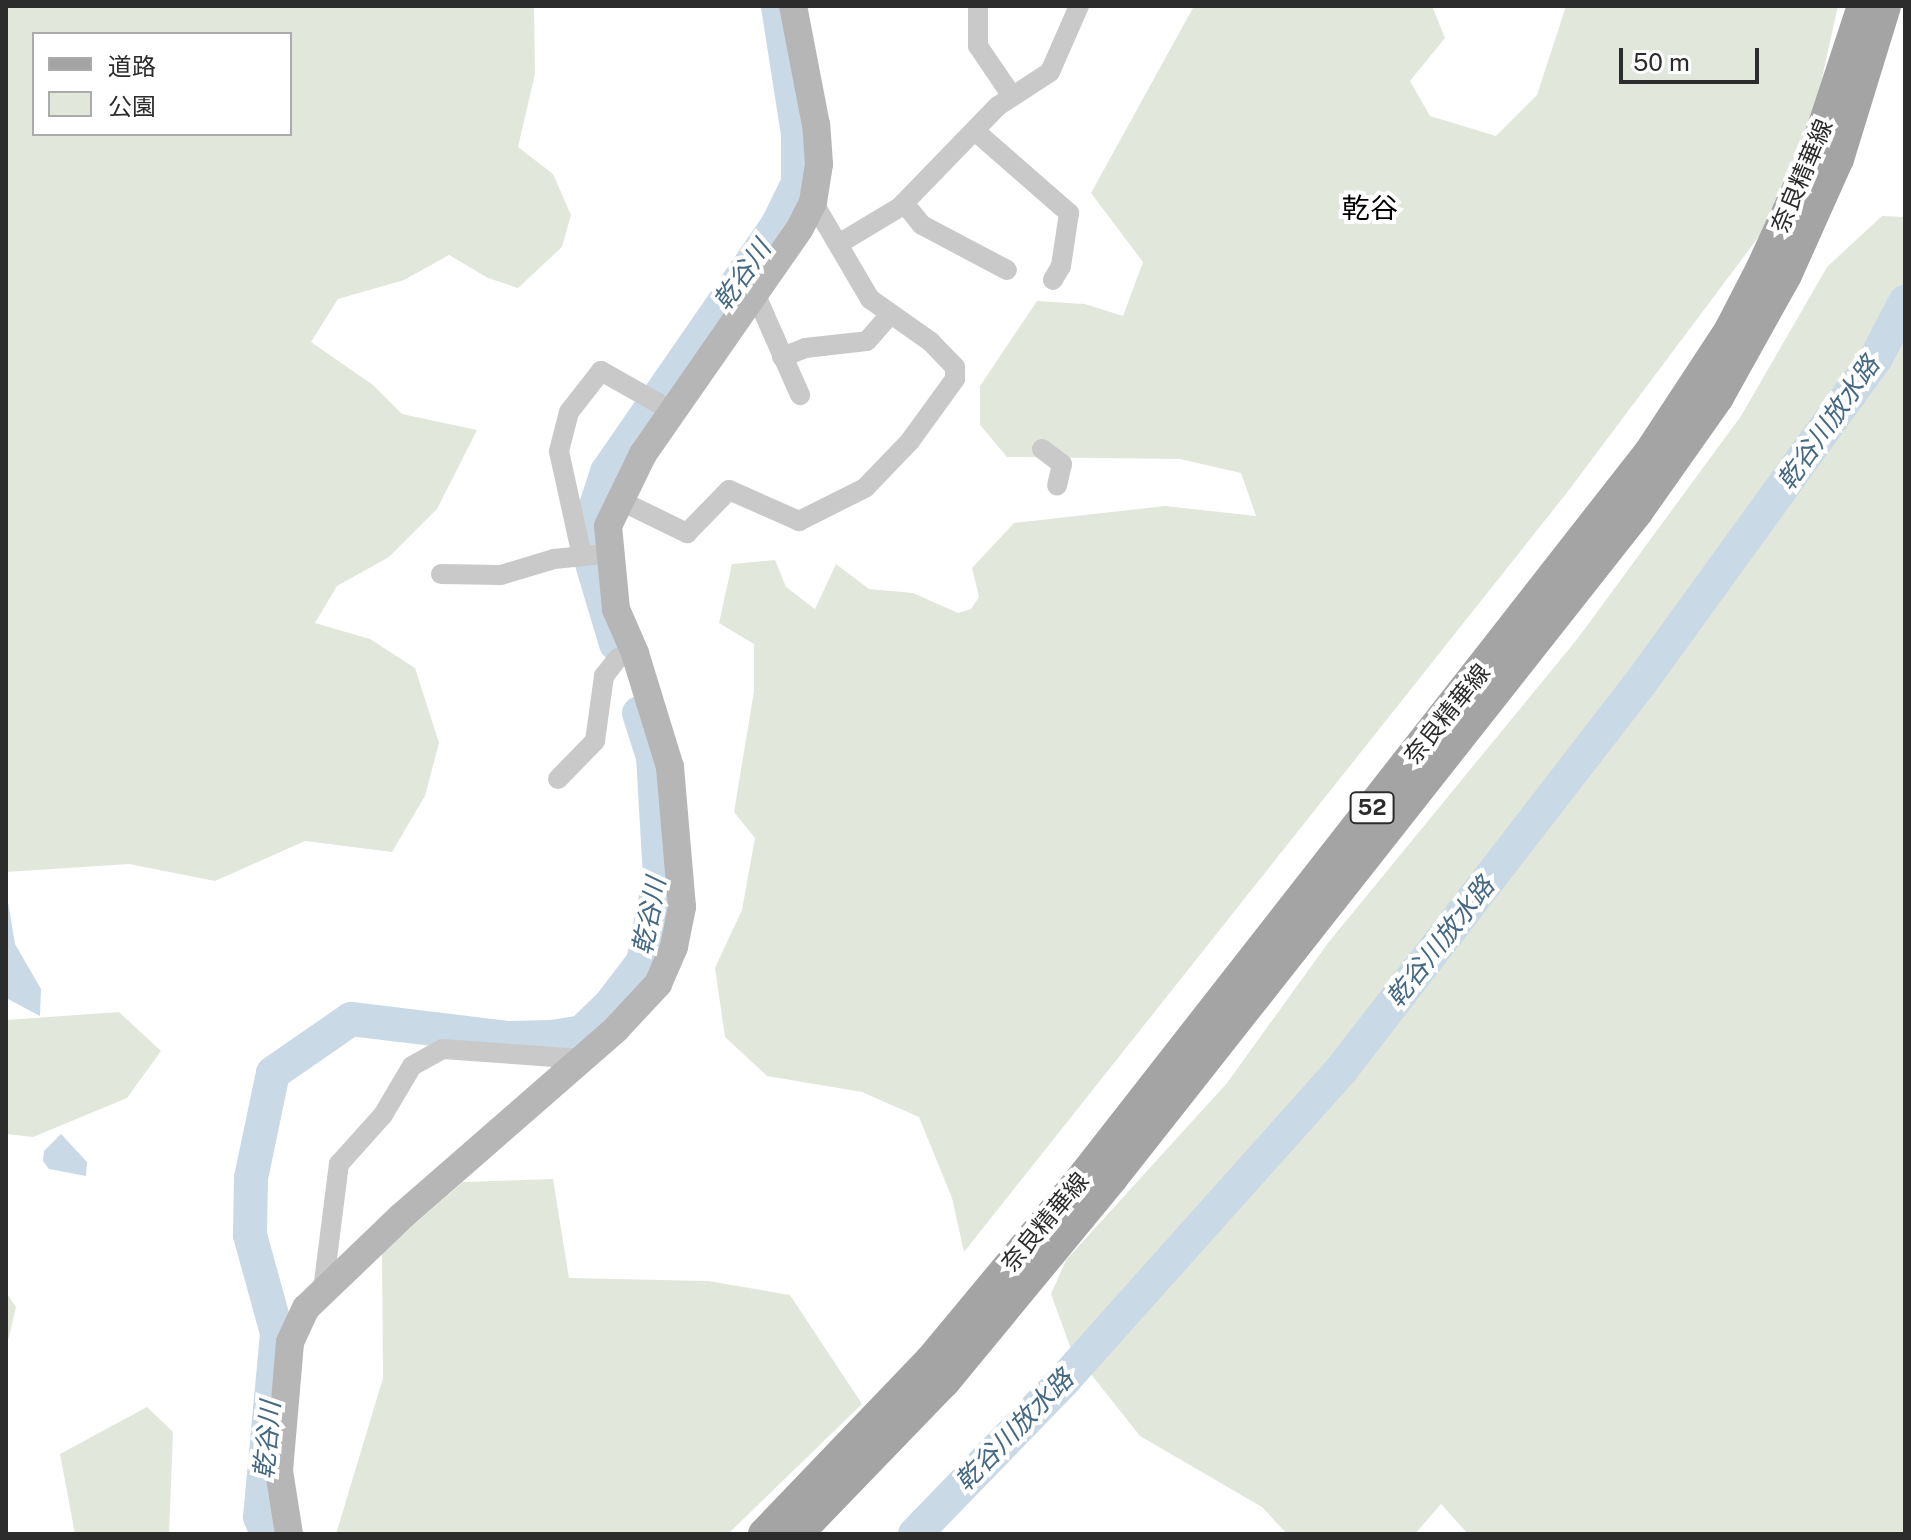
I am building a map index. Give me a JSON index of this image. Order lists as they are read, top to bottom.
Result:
{
  "streets": {
    "main road": ["奈良精華線", "52"]
  },
  "districts": ["乾谷"],
  "water": ["乾谷川", "乾谷川放水路"],
  "legend": ["道路", "公園"],
  "scale_bar": "50 m"
}
